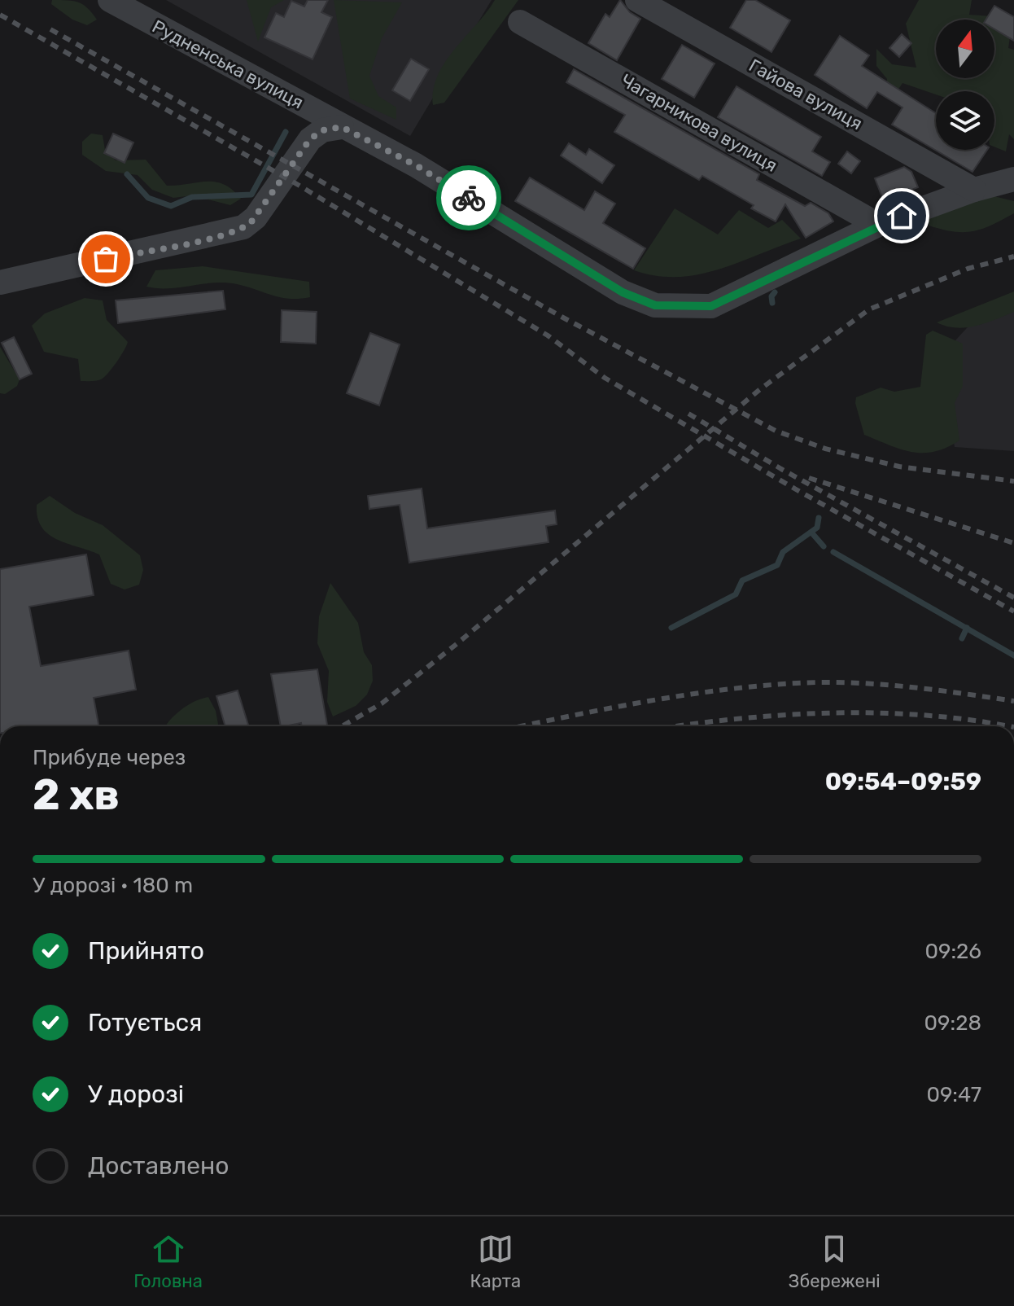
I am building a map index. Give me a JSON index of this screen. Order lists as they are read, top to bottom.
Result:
{
  "streets": {
    "street": ["Рудненська вулиця", "Гайова вулиця", "Чагарникова вулиця"]
  },
  "crossings": [
    ["Рудненська вулиця", "Гайова вулиця"],
    ["Рудненська вулиця", "Чагарникова вулиця"]
  ],
  "north": "top",
  "page": {
    "heading": ["2 хв", "Прибуде через", "09:54–09:59"],
    "bar": "У дорозі · 180 m",
    "list": [
      ["Прийнято", "09:26"],
      ["Готується", "09:28"],
      ["У дорозі", "09:47"],
      "Доставлено"
    ],
    "tabs": ["Головна", "Карта", "Збережені"]
  }
}
